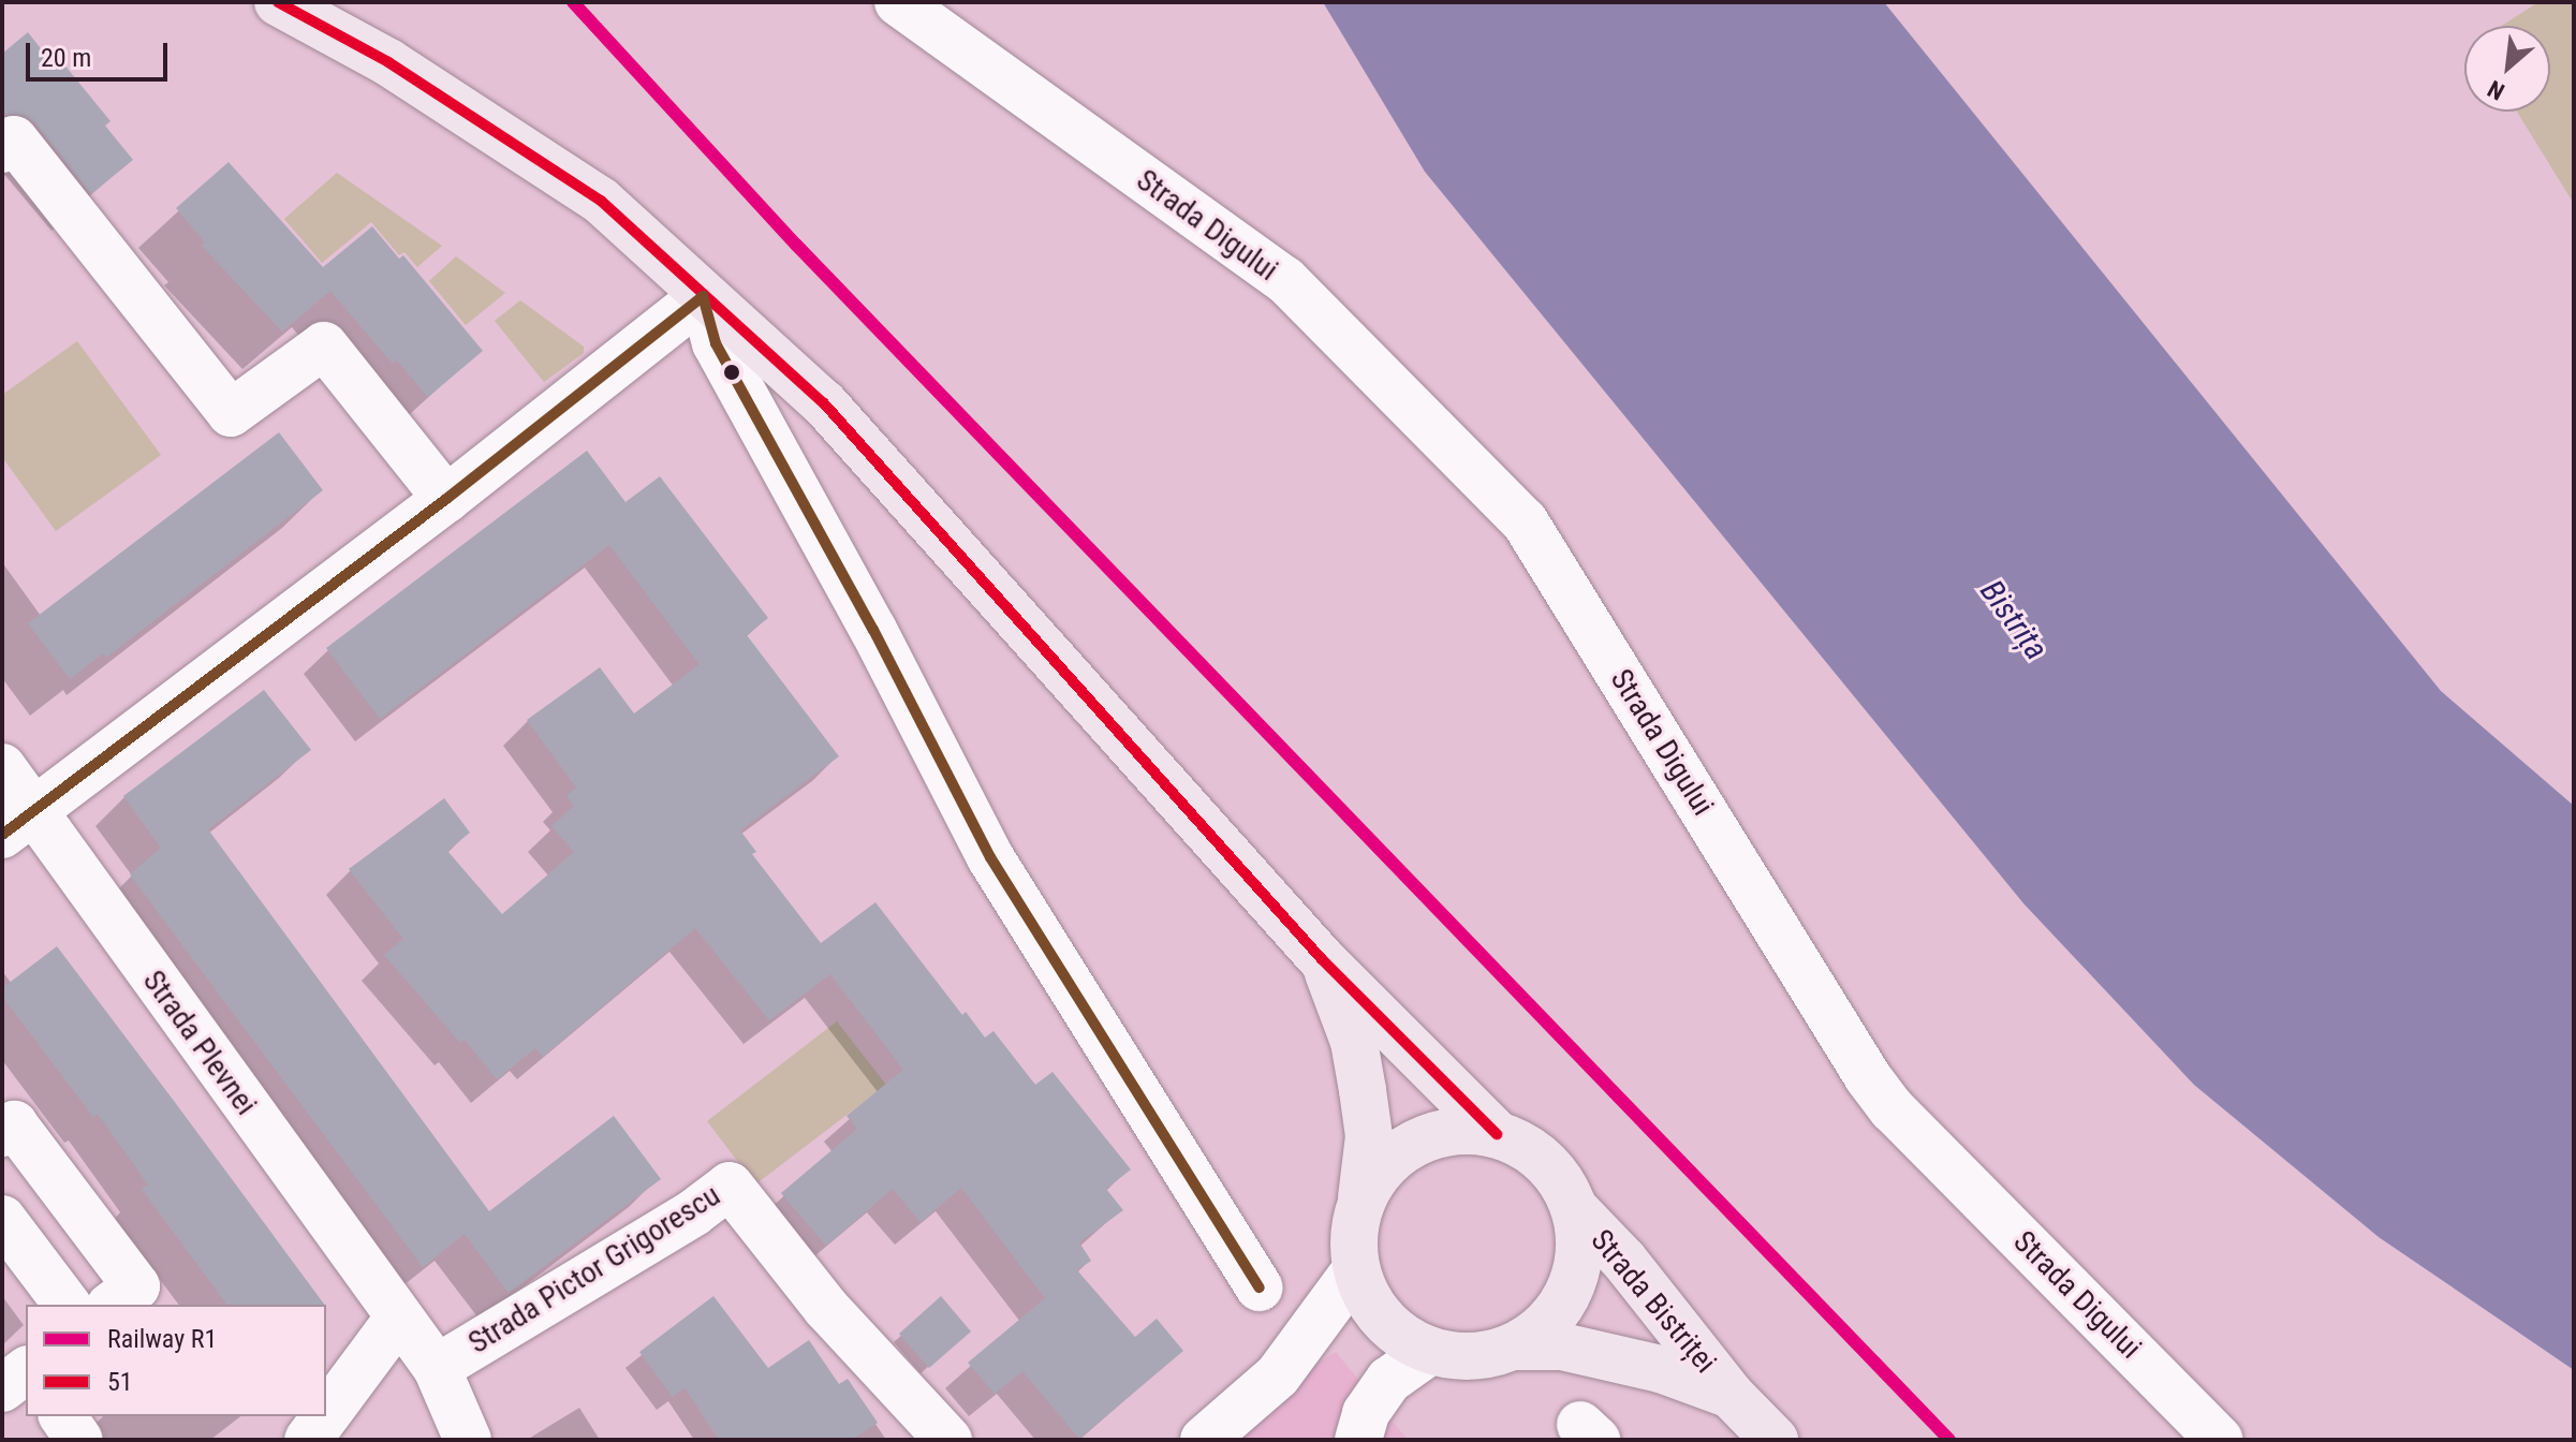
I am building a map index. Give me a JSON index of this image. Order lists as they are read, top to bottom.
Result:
{
  "streets": {
    "main road": ["Strada Bistriței"],
    "street": ["Strada Digului", "Strada Plevnei", "Strada Pictor Grigorescu"]
  },
  "crossings": [
    ["Strada Plevnei", "Strada Pictor Grigorescu"]
  ],
  "water": ["Bistrița"],
  "lines": ["rail line R1", "transit line 51"],
  "legend": ["Railway R1", "51"],
  "scale_bar": "20 m",
  "north": "bottom left"
}
